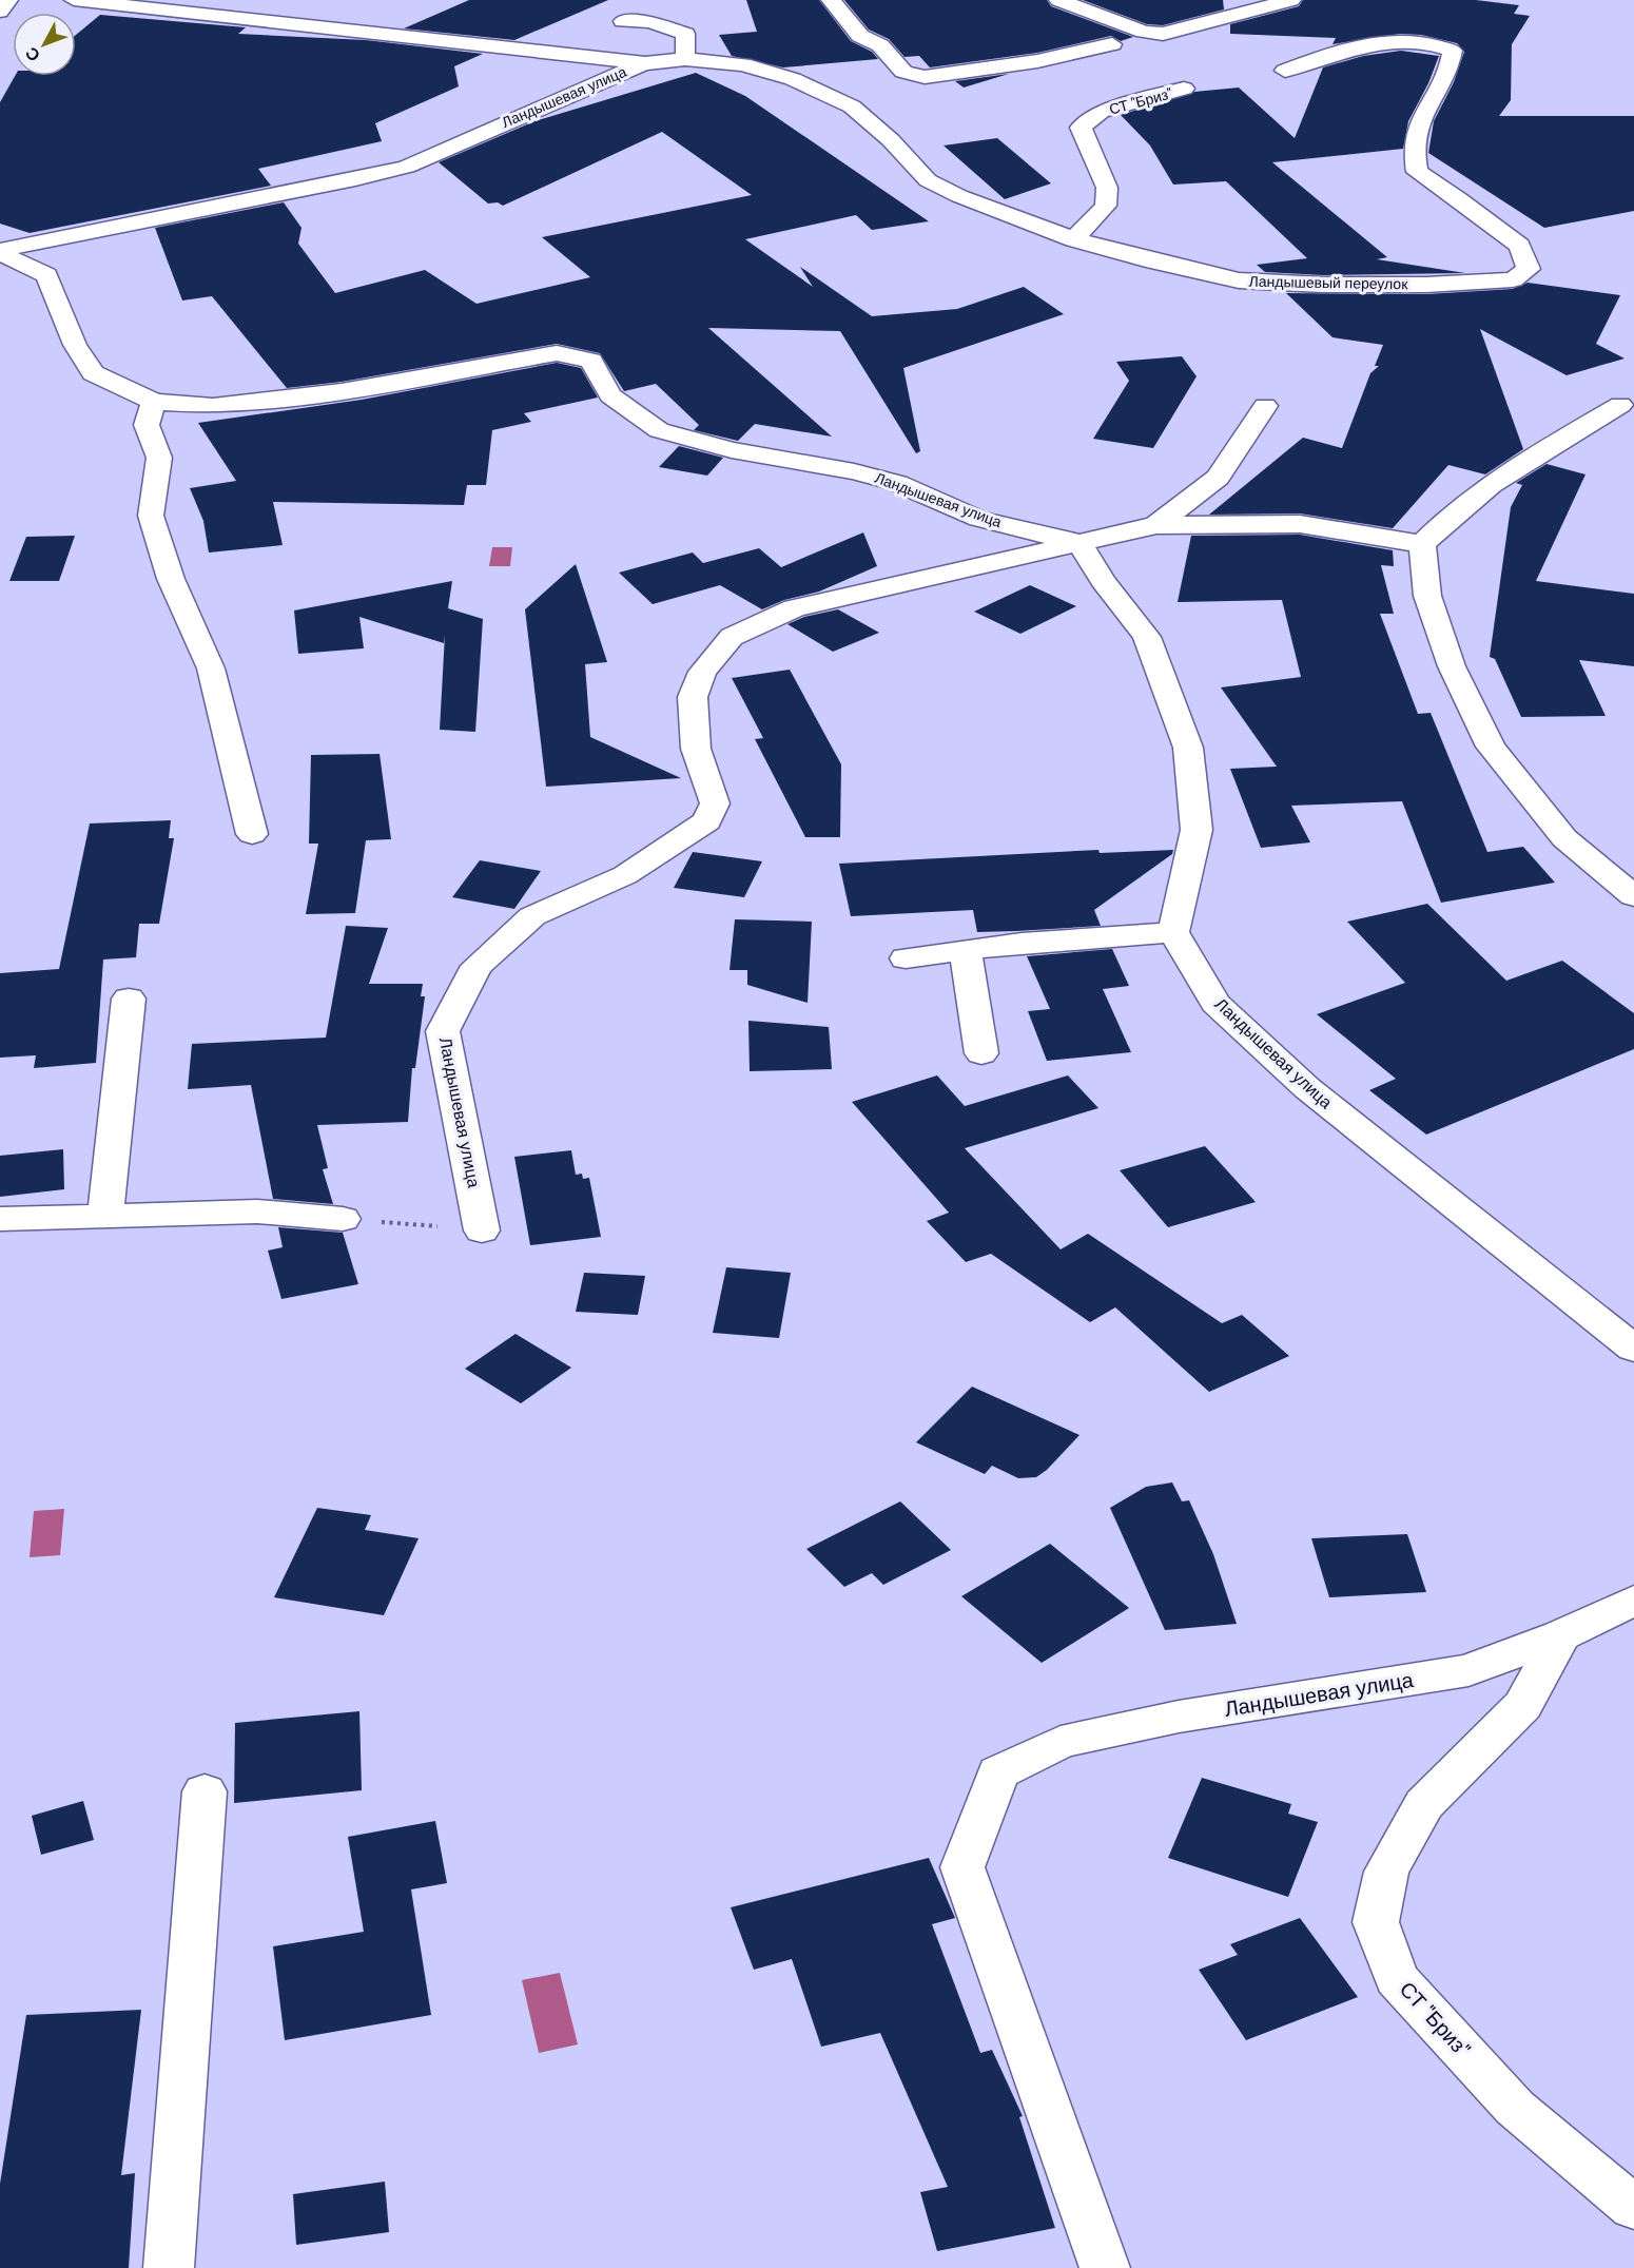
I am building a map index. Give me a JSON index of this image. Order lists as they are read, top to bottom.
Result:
{
  "streets": {
    "street": ["Ландышевая улица", "СТ \"Бриз\"", "Ландышевый переулок"]
  },
  "crossings": [
    ["Ландышевая улица", "СТ \"Бриз\""],
    ["Ландышевая улица", "Ландышевый переулок"],
    ["СТ \"Бриз\"", "Ландышевый переулок"]
  ],
  "north": "bottom left"
}
